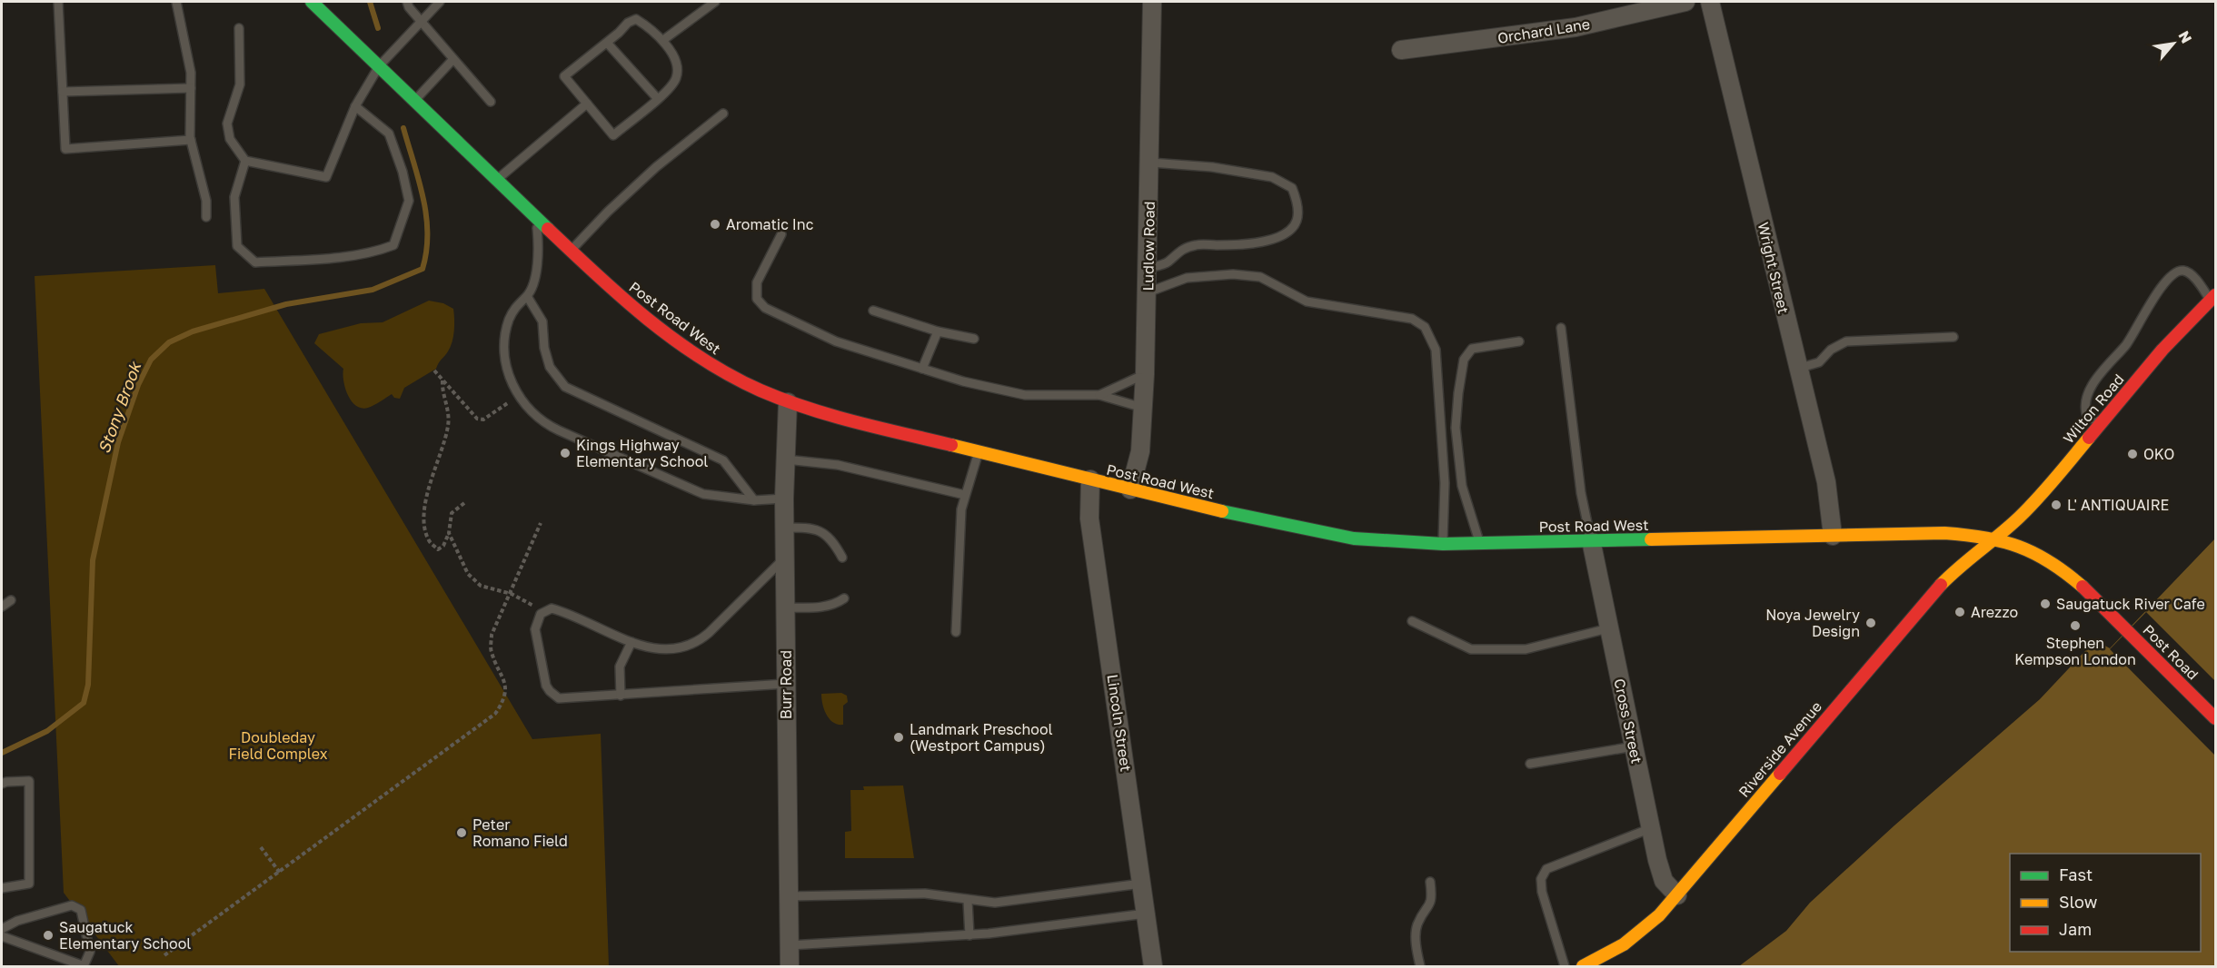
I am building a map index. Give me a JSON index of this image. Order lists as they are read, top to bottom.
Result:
{
  "streets": {
    "main road": [
      "Post Road West",
      "Wilton Road",
      "Post Road",
      "Riverside Avenue"
    ],
    "street": [
      "Orchard Lane",
      "Ludlow Road",
      "Wright Street",
      "Burr Road",
      "Cross Street",
      "Lincoln Street"
    ]
  },
  "crossings": [
    ["Ludlow Road", "Post Road West"],
    ["Wright Street", "Post Road West"],
    ["Post Road West", "Wilton Road"],
    ["Post Road West", "Post Road"],
    ["Post Road West", "Burr Road"],
    ["Post Road West", "Cross Street"],
    ["Post Road West", "Lincoln Street"],
    ["Post Road West", "Riverside Avenue"],
    ["Wilton Road", "Riverside Avenue"],
    ["Cross Street", "Riverside Avenue"]
  ],
  "water": ["Stony Brook"],
  "parks": ["Doubleday Field Complex"],
  "places": [
    "Aromatic Inc",
    "Kings Highway Elementary School",
    "OKO",
    "L' ANTIQUAIRE",
    "Saugatuck River Cafe",
    "Arezzo",
    "Noya Jewelry Design",
    "Stephen Kempson London",
    "Landmark Preschool (Westport Campus)",
    "Peter Romano Field",
    "Saugatuck Elementary School"
  ],
  "legend": ["Fast", "Slow", "Jam"],
  "north": "top right"
}
